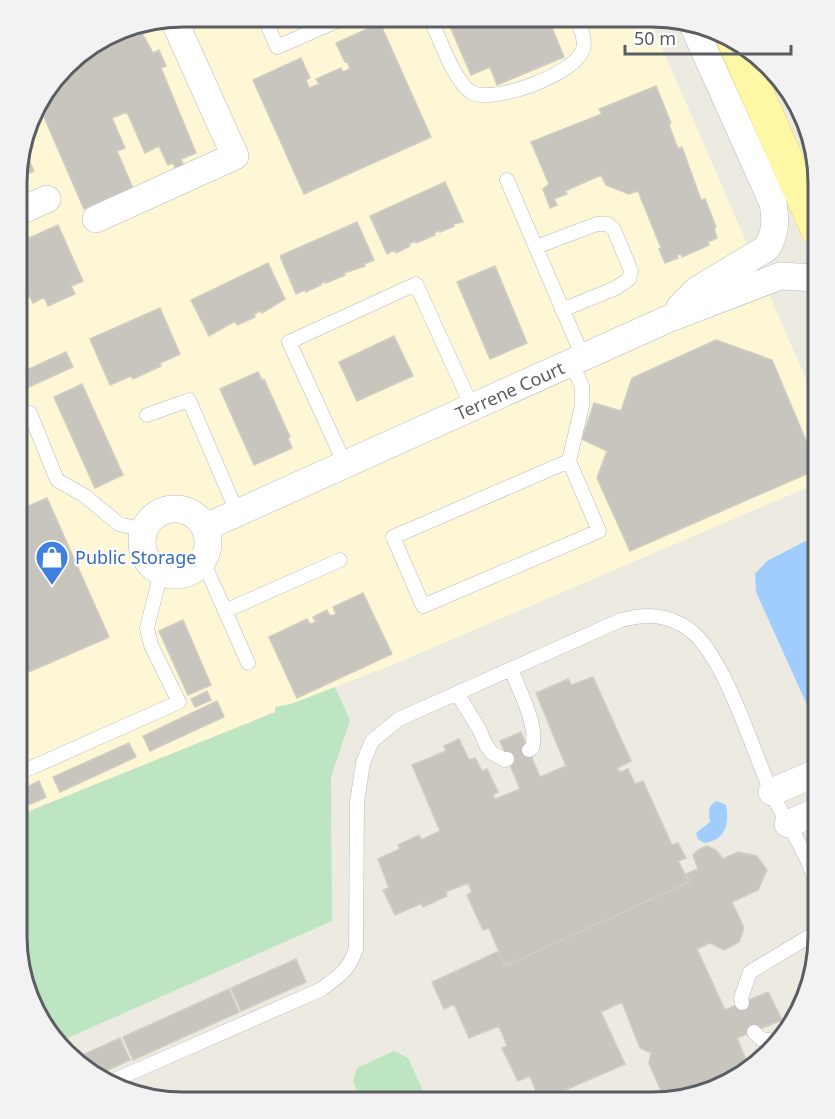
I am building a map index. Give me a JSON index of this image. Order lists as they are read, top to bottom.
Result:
{
  "streets": {
    "street": ["Terrene Court"]
  },
  "places": {
    "shop": ["Public Storage"]
  },
  "scale_bar": "50 m"
}
